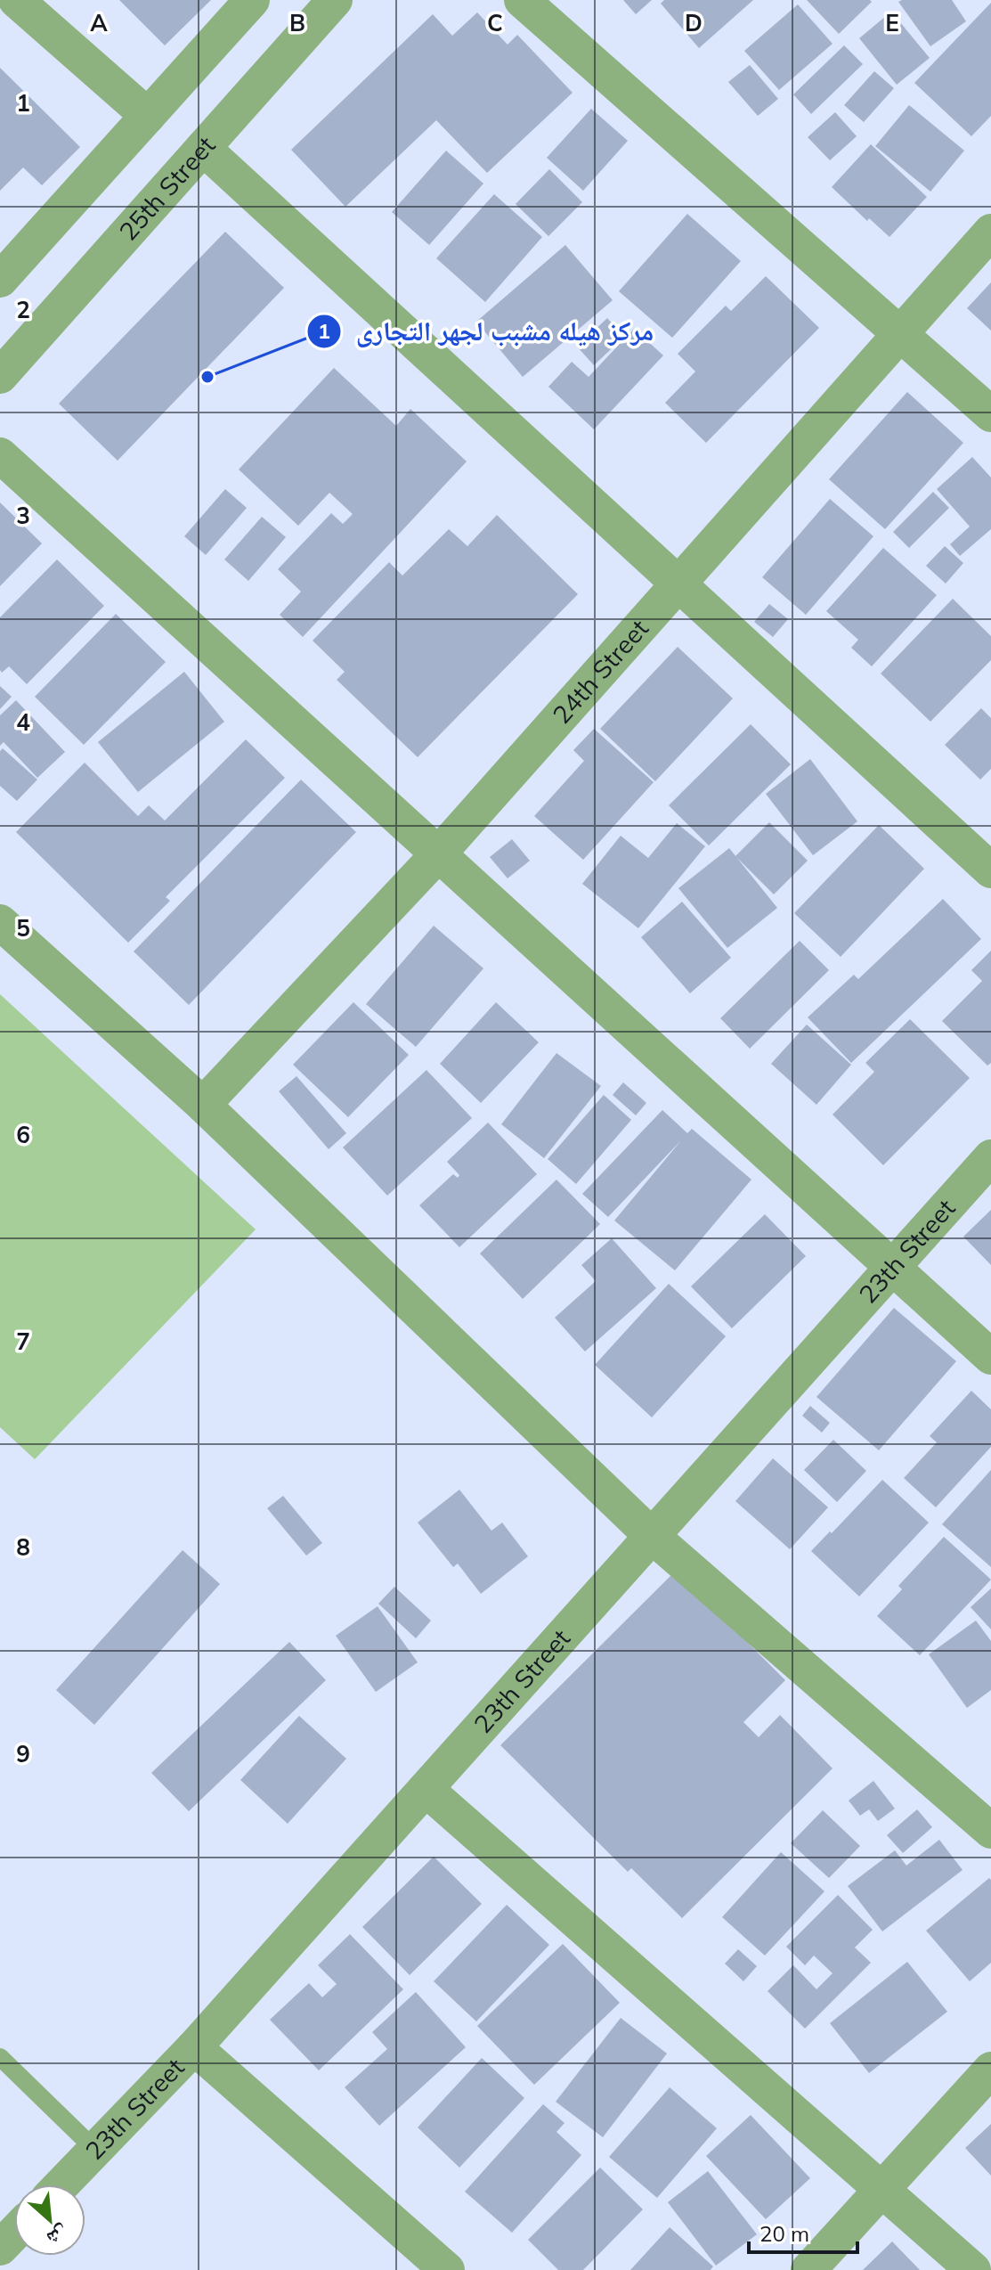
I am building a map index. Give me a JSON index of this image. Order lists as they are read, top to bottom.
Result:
{
  "streets": {
    "street": ["25th Street", "24th Street", "23th Street"]
  },
  "places": ["مركز هيله مشبب لجهر التجارى"],
  "scale_bar": "20 m",
  "north": "bottom right",
  "grid": {
    "columns": [
      "A",
      "B",
      "C",
      "D",
      "E"
    ],
    "rows": [
      "1",
      "2",
      "3",
      "4",
      "5",
      "6",
      "7",
      "8",
      "9"
    ]
  }
}
